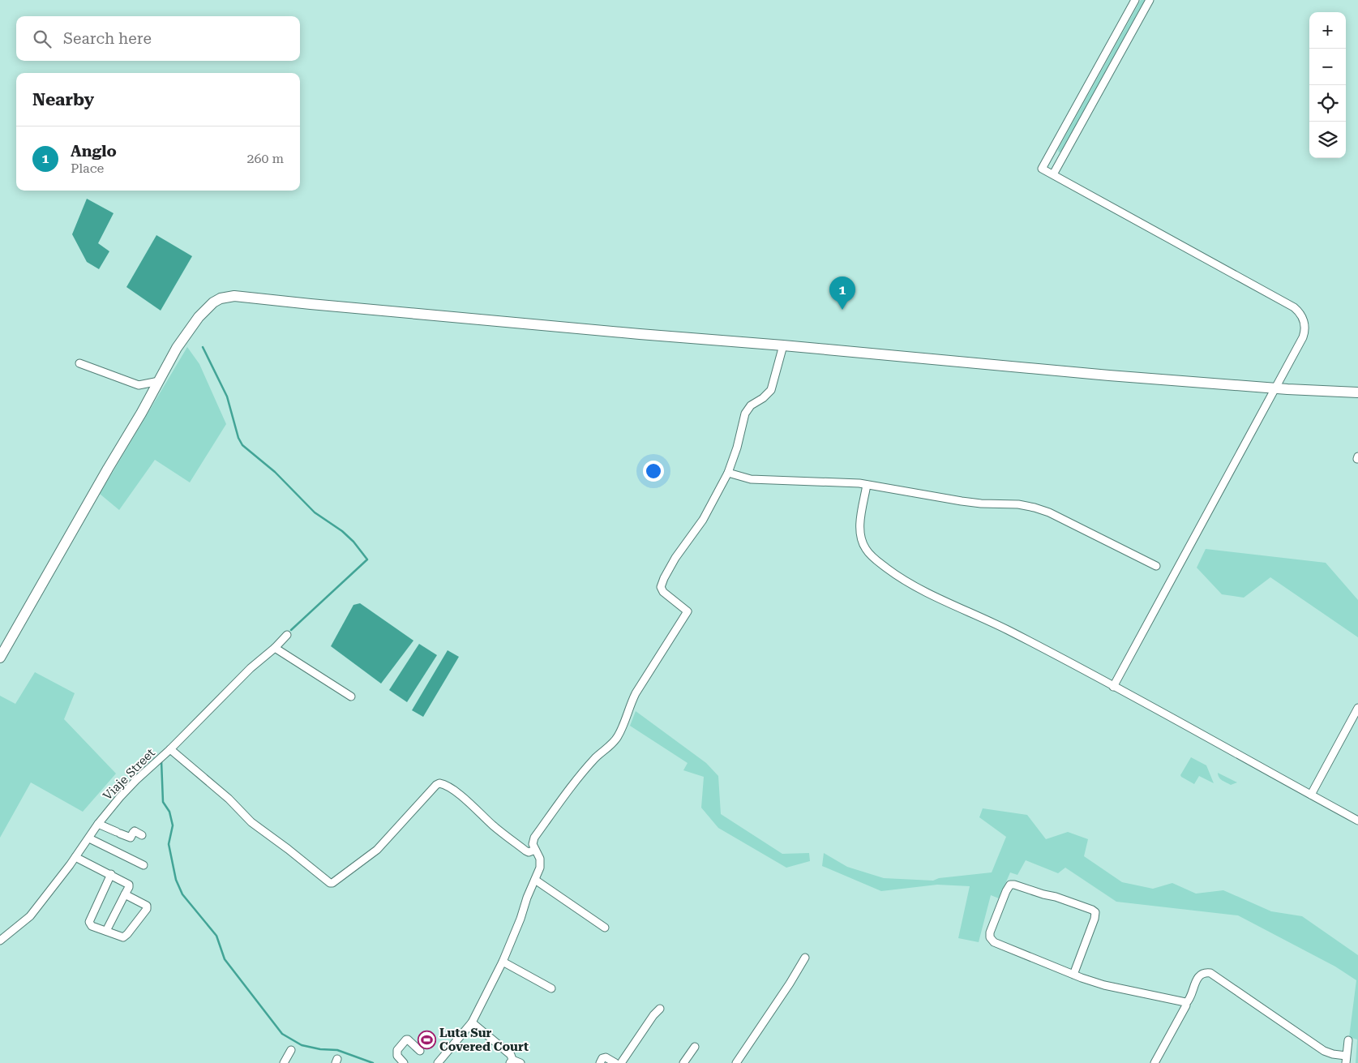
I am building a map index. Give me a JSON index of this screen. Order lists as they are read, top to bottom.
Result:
{
  "streets": {
    "street": ["Viaje Street"]
  },
  "places": {
    "sports": ["Luta Sur Covered Court"]
  },
  "page": {
    "map_buttons": ["+", "−"],
    "search": "Search here",
    "heading": "Nearby",
    "list": [
      {
        "mark": "1",
        "name": "Anglo",
        "note": "Place",
        "value": "260 m"
      }
    ],
    "pins": "1"
  }
}
